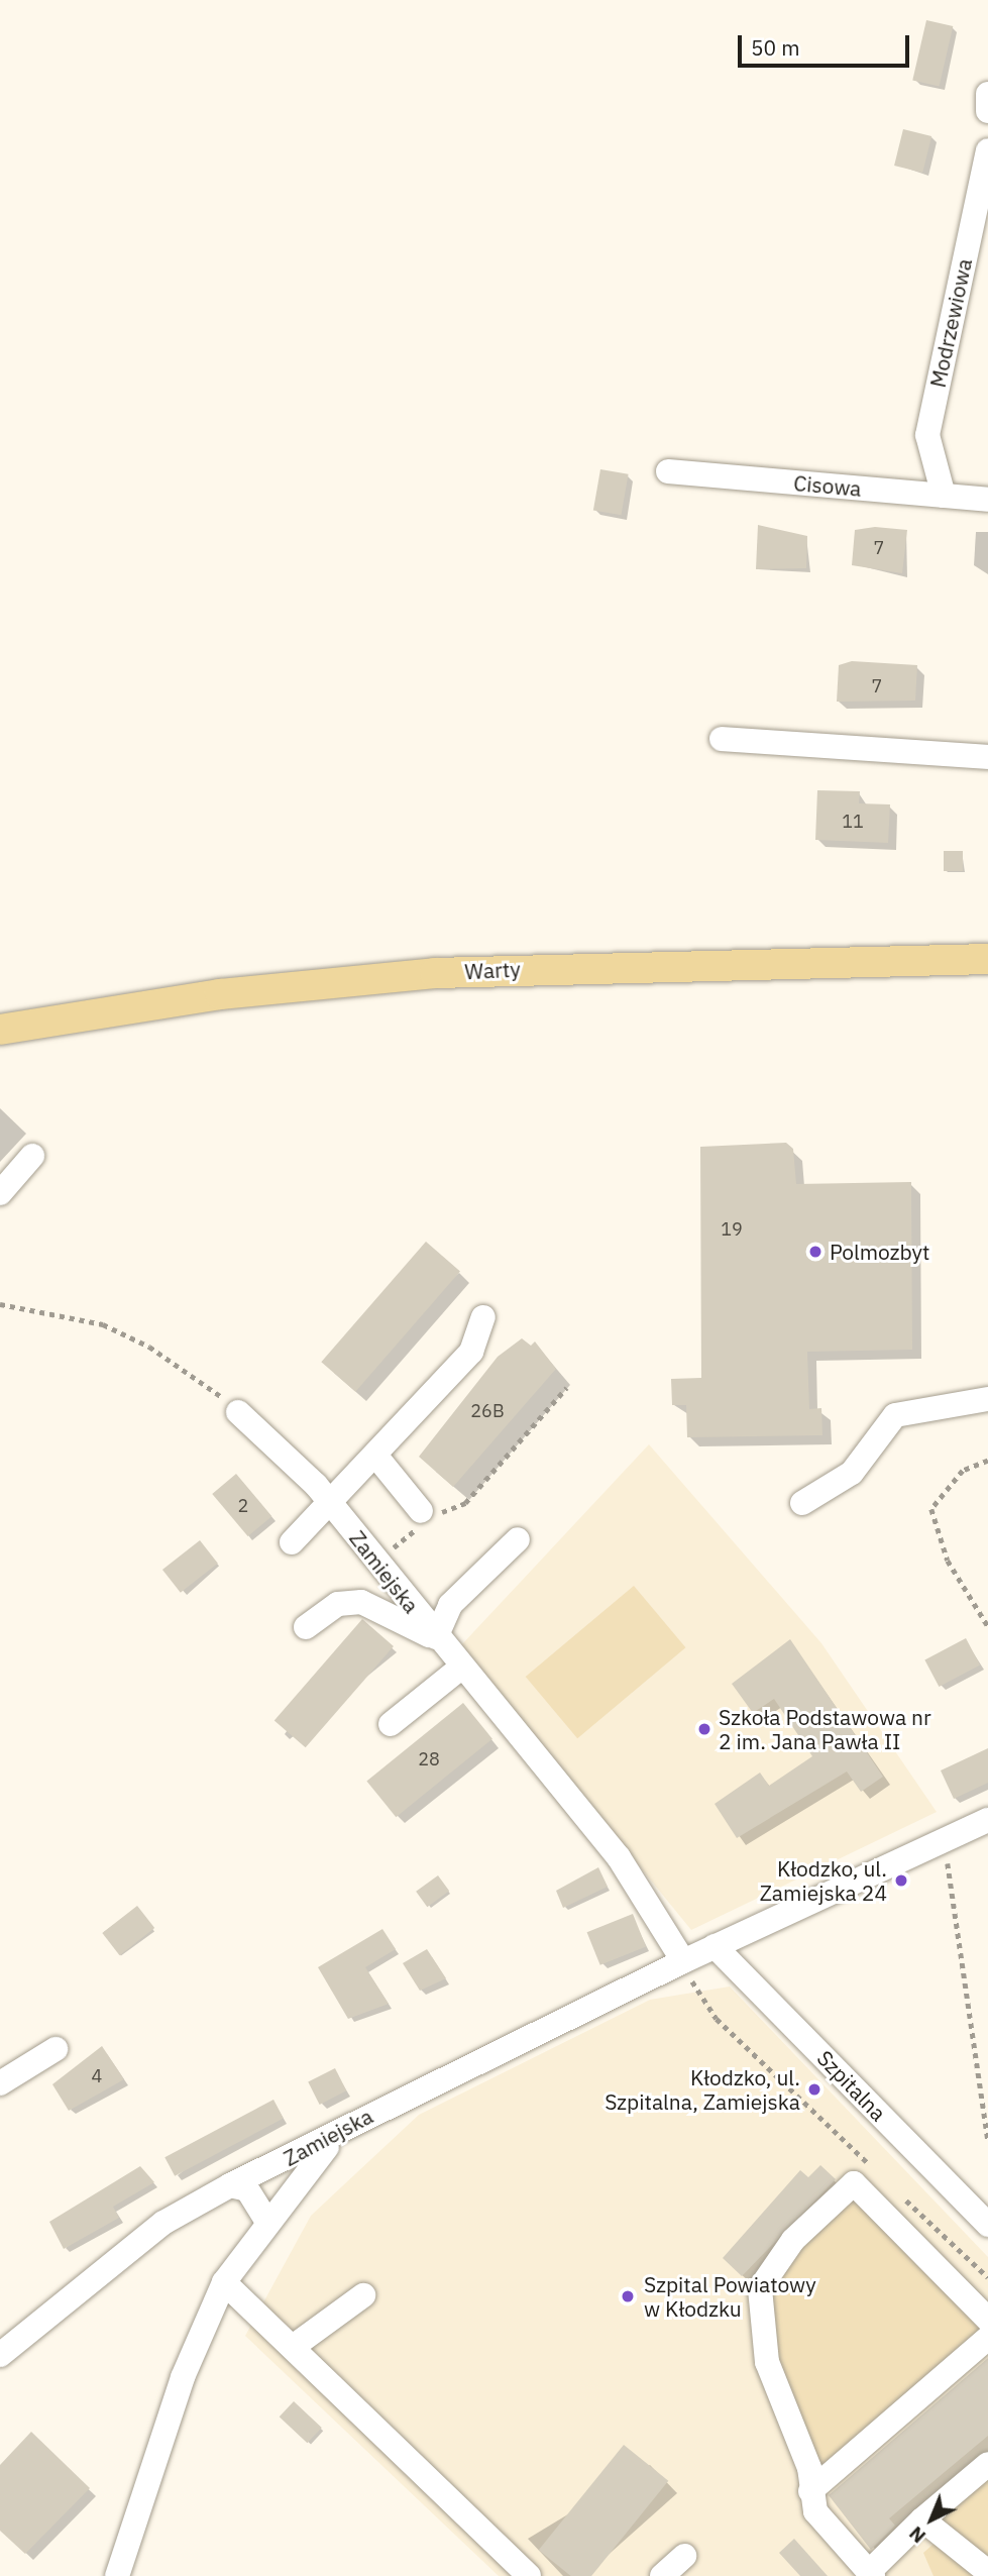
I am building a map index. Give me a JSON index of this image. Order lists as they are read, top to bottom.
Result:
{
  "streets": {
    "main road": ["Warty"],
    "street": [
      "Modrzewiowa",
      "Cisowa",
      "Zamiejska",
      "Szpitalna"
    ]
  },
  "crossings": [
    ["Modrzewiowa", "Cisowa"],
    ["Zamiejska", "Szpitalna"]
  ],
  "places": [
    "Polmozbyt",
    "Szkoła Podstawowa nr 2 im. Jana Pawła II",
    "Kłodzko, ul. Zamiejska 24",
    "Kłodzko, ul. Szpitalna, Zamiejska",
    "Szpital Powiatowy w Kłodzku"
  ],
  "house_numbers": [
    "7",
    "7",
    "11",
    "19",
    "26B",
    "2",
    "28",
    "4"
  ],
  "scale_bar": "50 m",
  "north": "bottom left"
}
